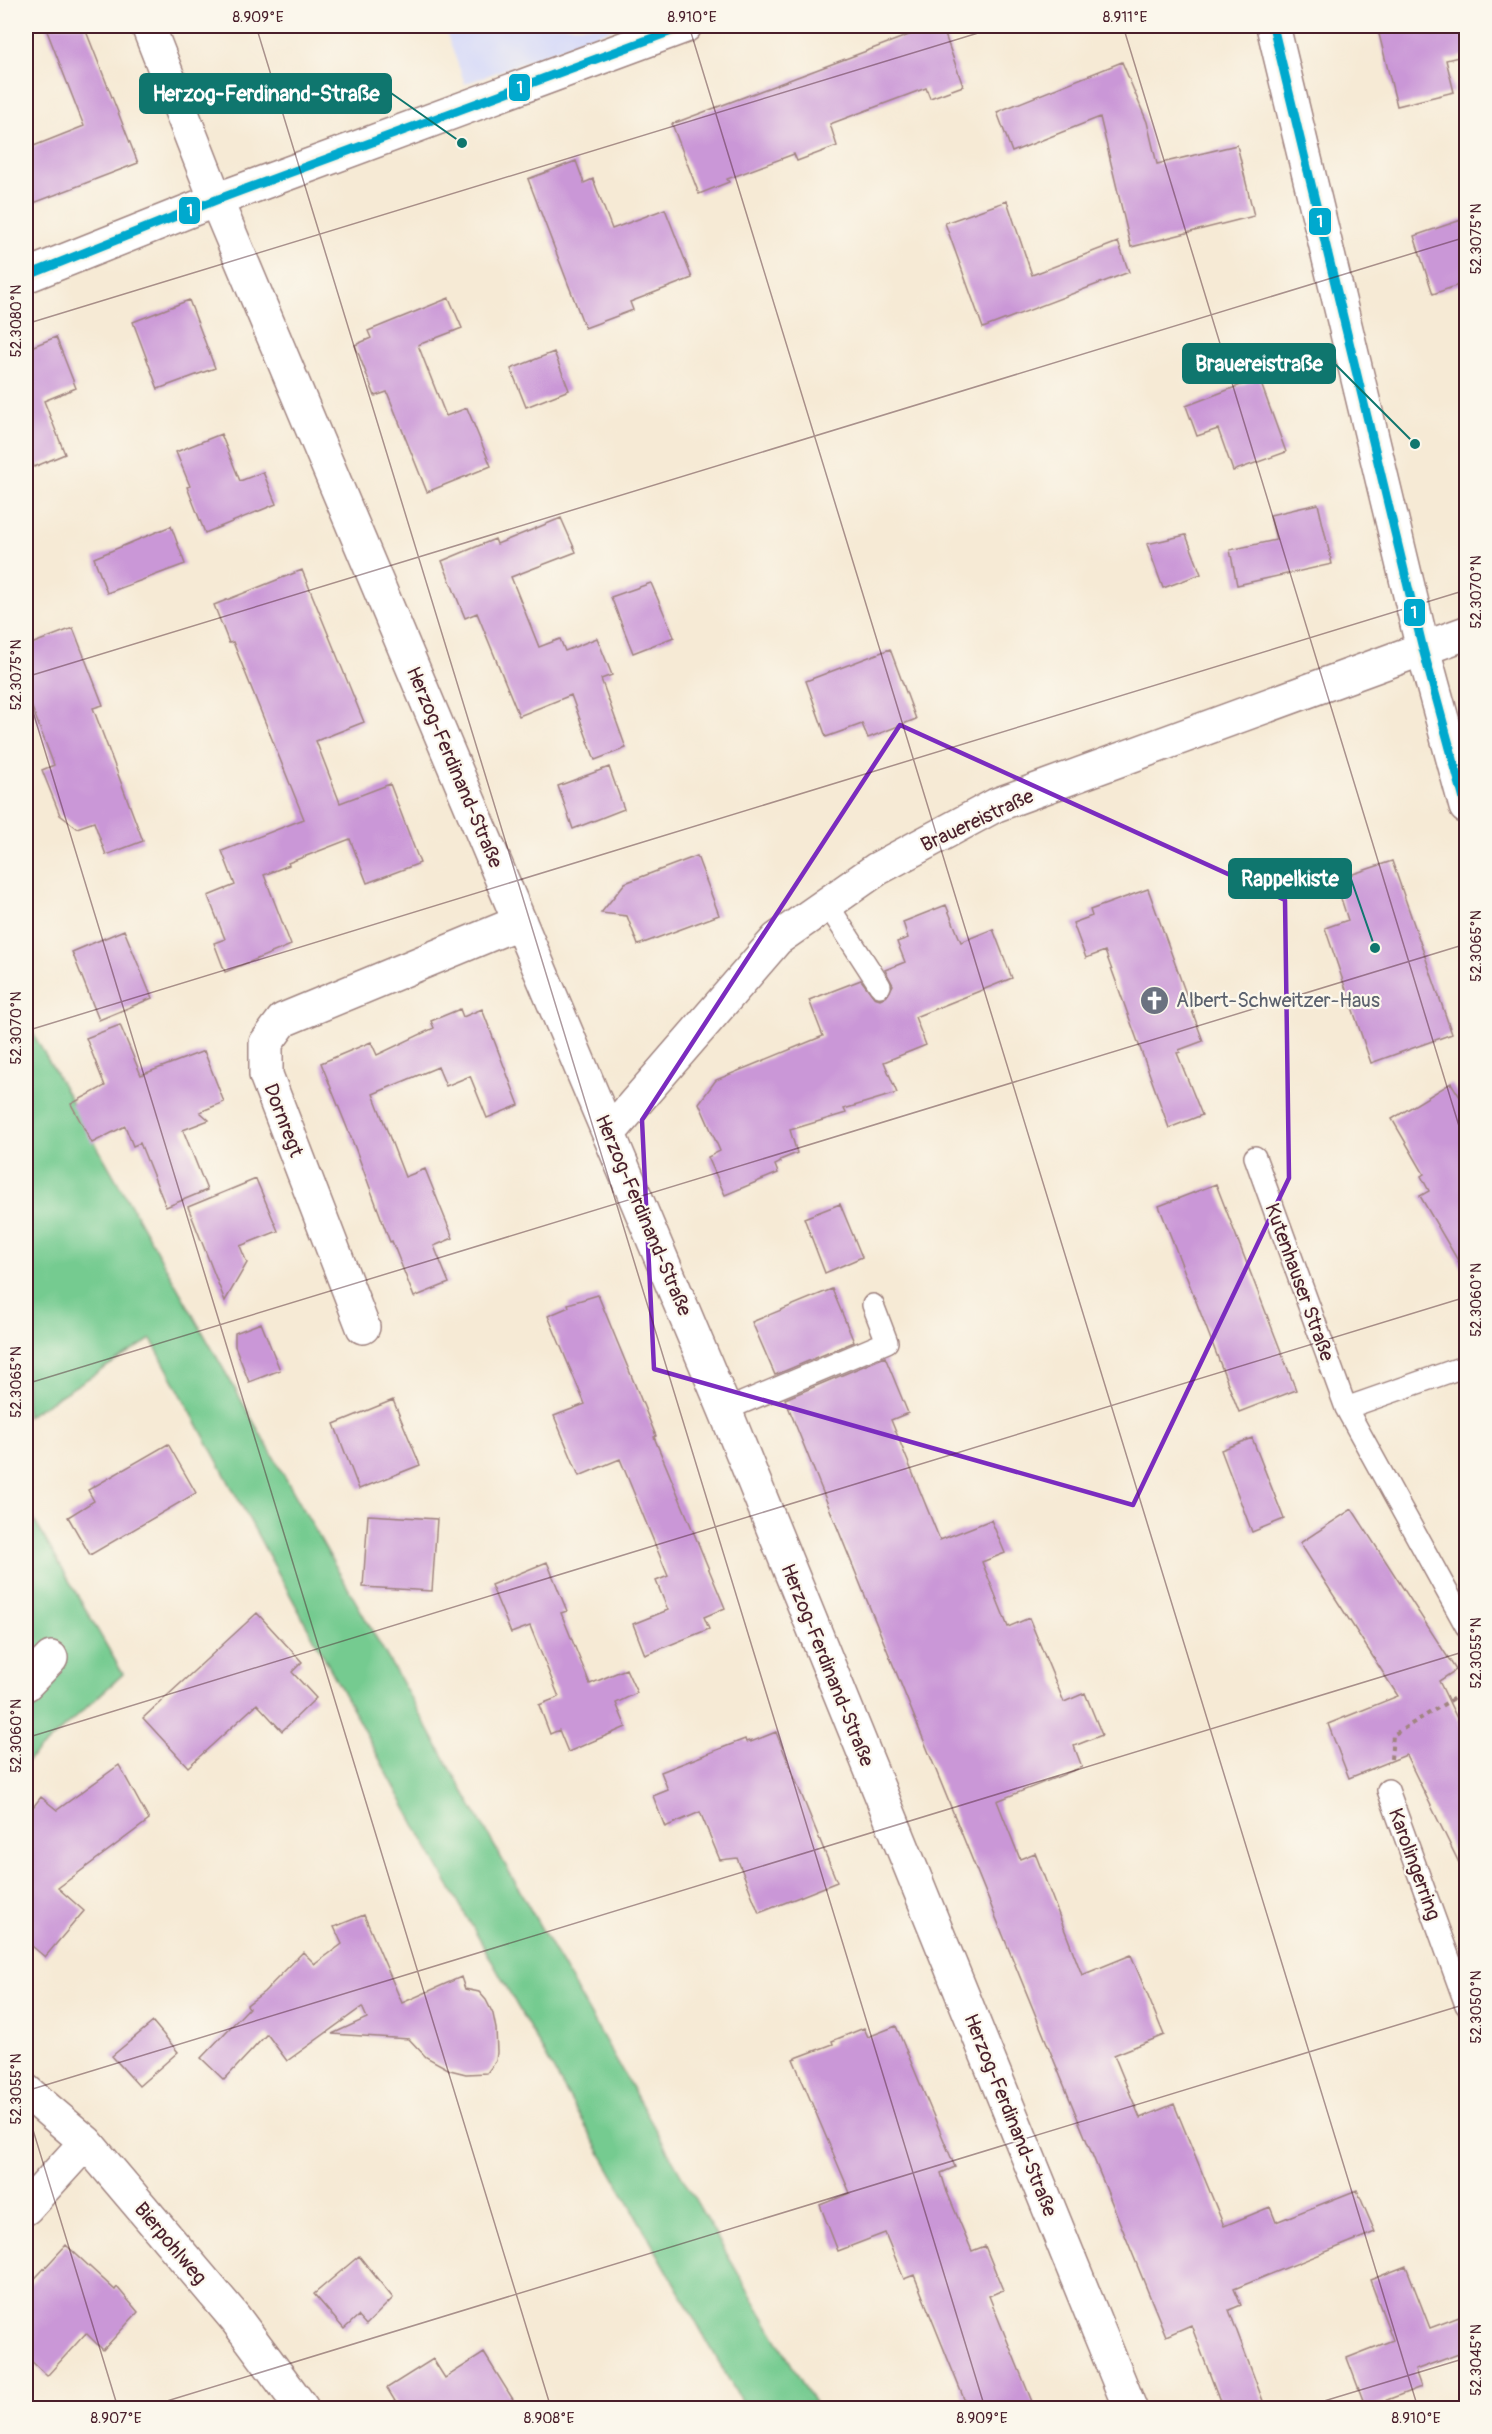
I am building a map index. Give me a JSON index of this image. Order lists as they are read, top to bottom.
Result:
{
  "streets": {
    "street": [
      "Herzog-Ferdinand-Straße",
      "Brauereistraße",
      "Dornregt",
      "Bierpohlweg"
    ],
    "lane": ["Kutenhauser Straße", "Karolingerring"]
  },
  "crossings": [
    ["Herzog-Ferdinand-Straße", "Brauereistraße"],
    ["Herzog-Ferdinand-Straße", "Dornregt"]
  ],
  "places": {
    "other": ["Herzog-Ferdinand-Straße", "Brauereistraße", "Rappelkiste"],
    "church": ["Albert-Schweitzer-Haus"]
  },
  "lines": ["transit line 1"],
  "coordinates": [
    "8.909°E",
    "8.910°E",
    "8.911°E",
    "52.3075°N",
    "52.3080°N",
    "52.3070°N",
    "52.3065°N",
    "52.3060°N",
    "52.3055°N",
    "52.3050°N",
    "52.3045°N",
    "8.907°E",
    "8.908°E"
  ]
}
